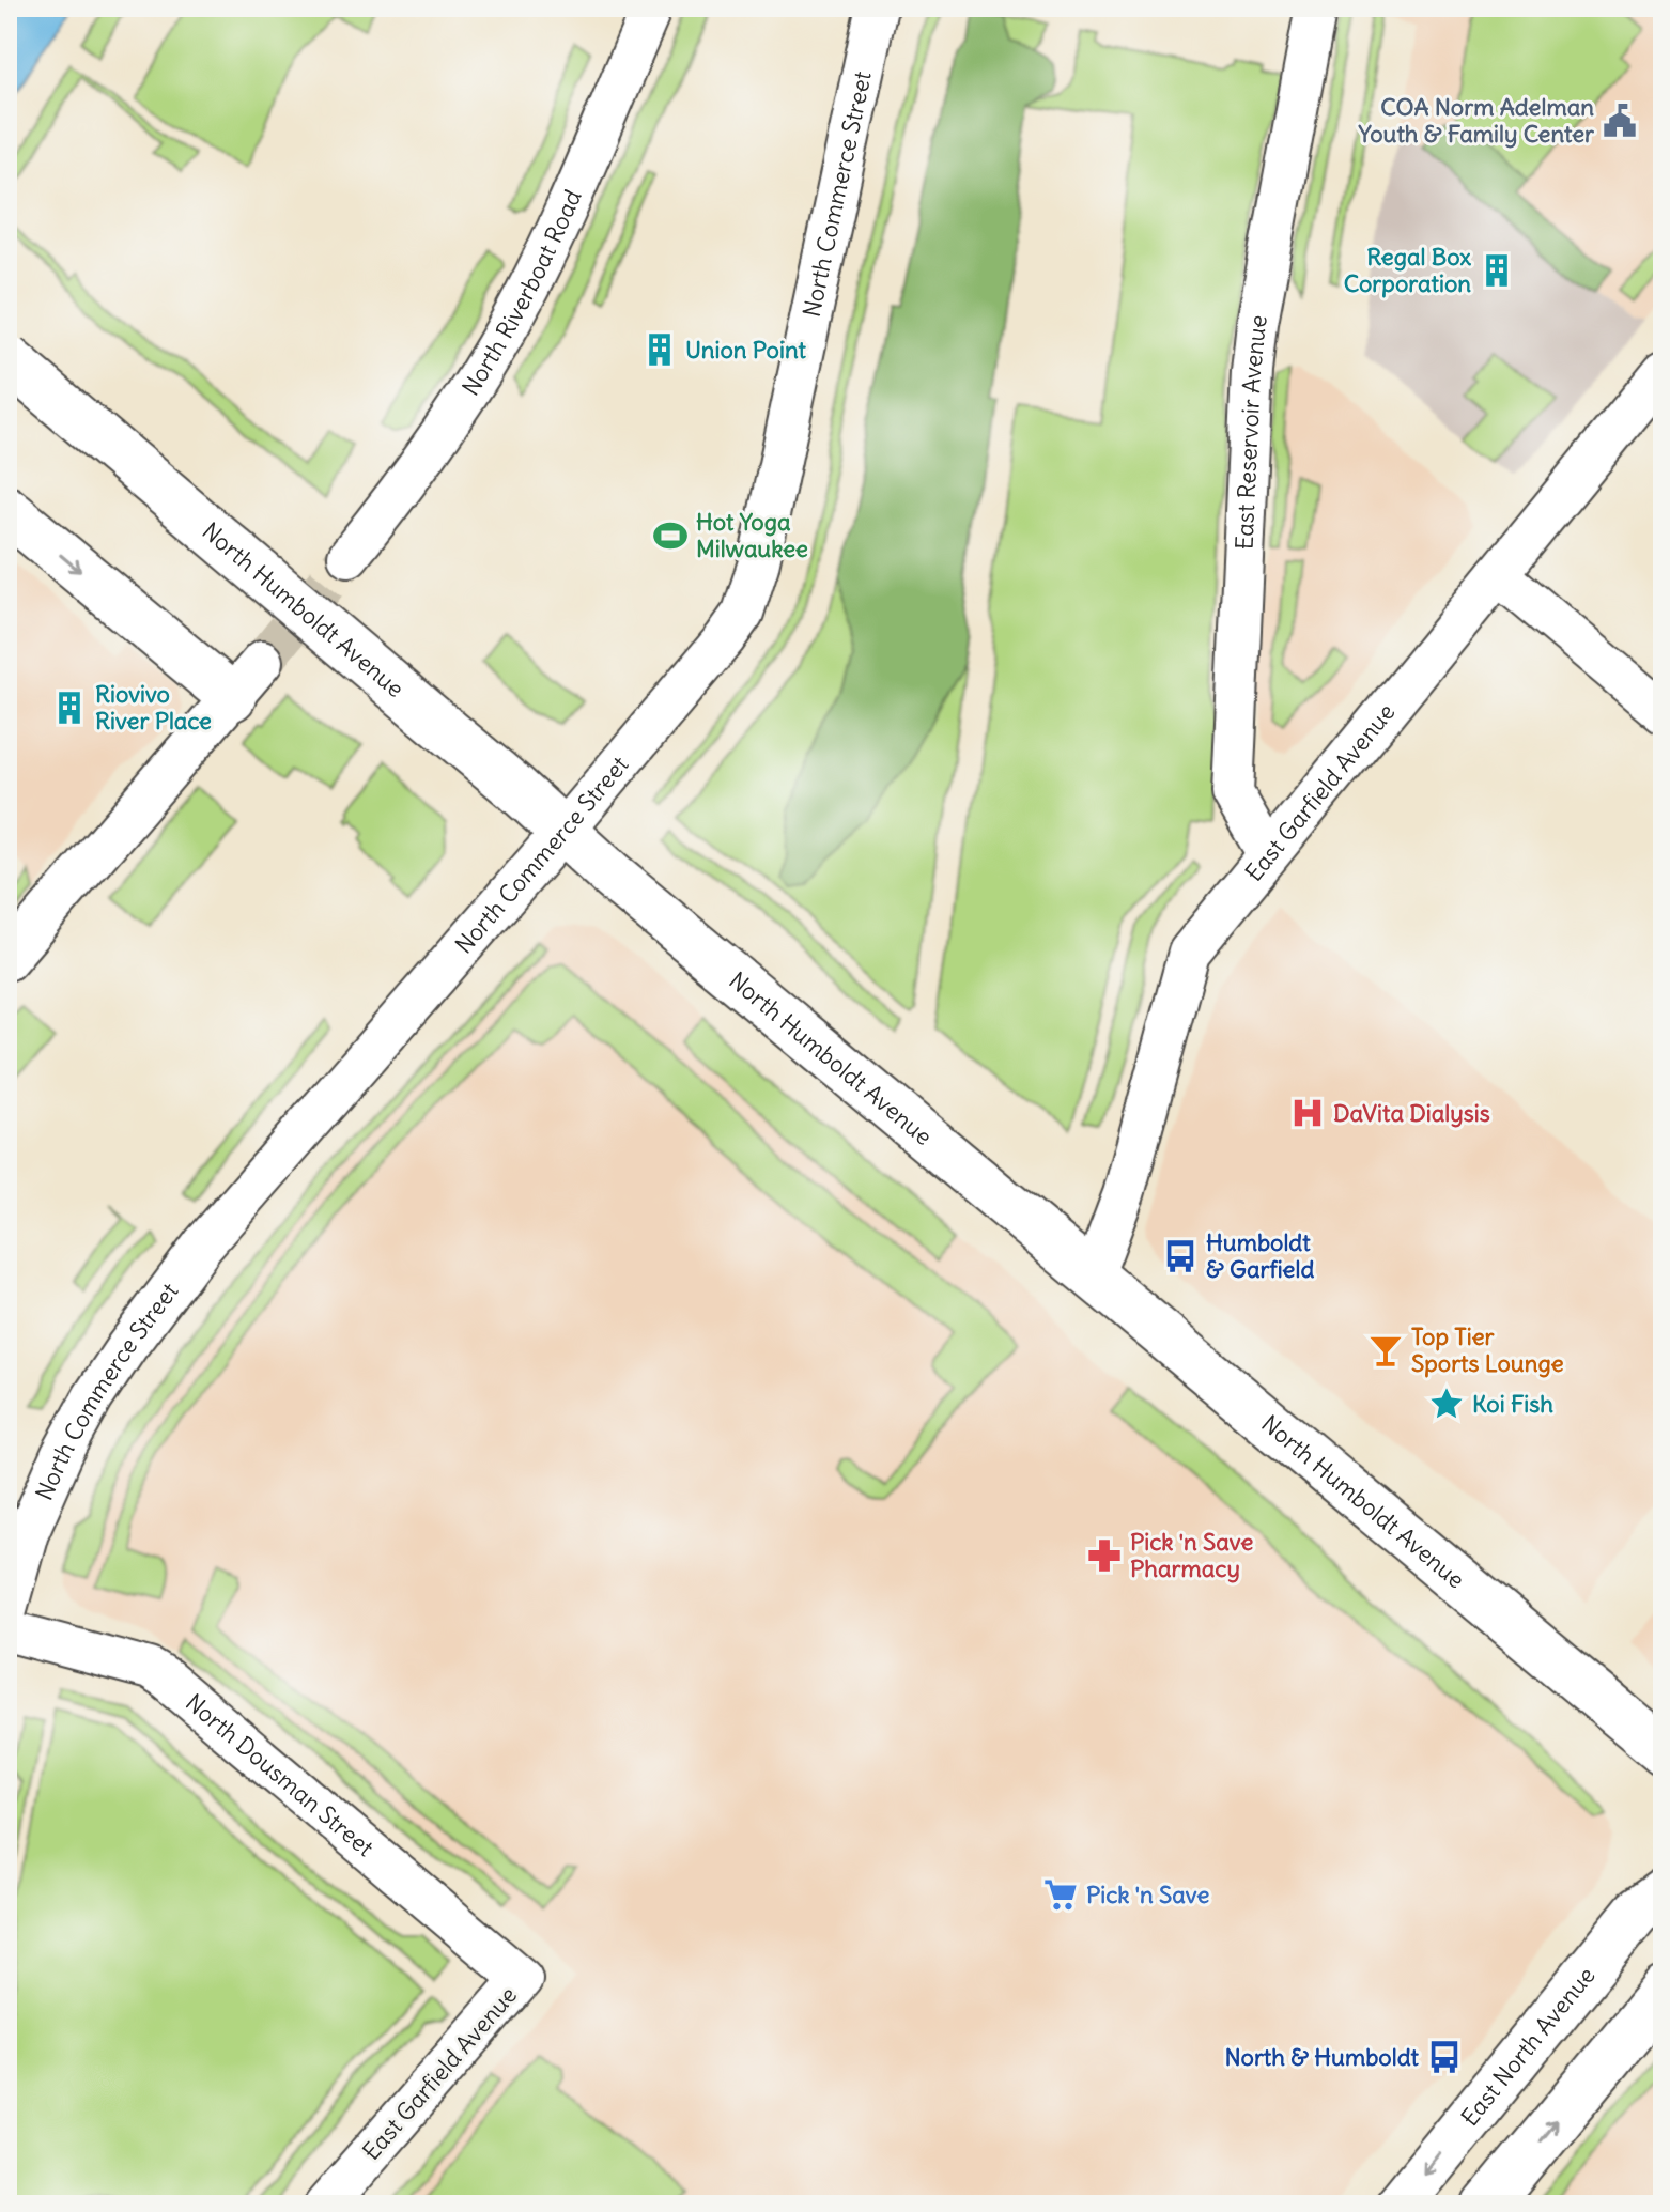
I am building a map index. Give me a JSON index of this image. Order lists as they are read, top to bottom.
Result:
{
  "streets": {
    "street": [
      "North Commerce Street",
      "North Riverboat Road",
      "East Reservoir Avenue",
      "North Humboldt Avenue",
      "East Garfield Avenue",
      "North Dousman Street",
      "East North Avenue"
    ]
  },
  "crossings": [
    ["North Commerce Street", "North Humboldt Avenue"],
    ["East Reservoir Avenue", "East Garfield Avenue"],
    ["North Humboldt Avenue", "East Garfield Avenue"],
    ["East Garfield Avenue", "North Dousman Street"]
  ],
  "places": {
    "public building": ["COA Norm Adelman Youth & Family Center"],
    "building": ["Regal Box Corporation", "Union Point", "Riovivo River Place"],
    "sports": ["Hot Yoga Milwaukee"],
    "hospital": ["DaVita Dialysis"],
    "bus stop": ["Humboldt & Garfield", "North & Humboldt"],
    "bar": ["Top Tier Sports Lounge"],
    "place": ["Koi Fish"],
    "pharmacy": ["Pick 'n Save Pharmacy"],
    "supermarket": ["Pick 'n Save"]
  }
}
